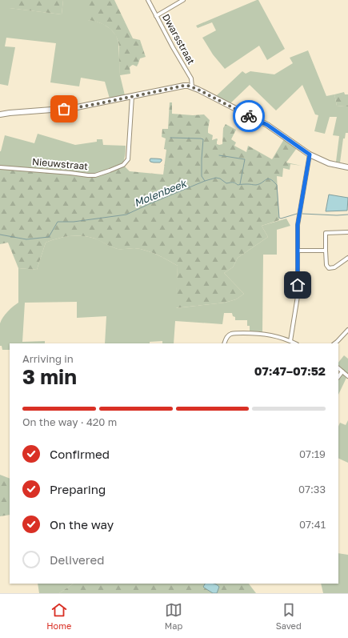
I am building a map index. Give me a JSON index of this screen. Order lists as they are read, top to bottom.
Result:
{
  "streets": {
    "street": ["Dwarsstraat", "Nieuwstraat"]
  },
  "water": ["Molenbeek"],
  "page": {
    "heading": ["3 min", "Arriving in", "07:47–07:52"],
    "bar": "On the way · 420 m",
    "list": [
      ["Confirmed", "07:19"],
      ["Preparing", "07:33"],
      ["On the way", "07:41"],
      "Delivered"
    ],
    "tabs": ["Home", "Map", "Saved"]
  }
}
